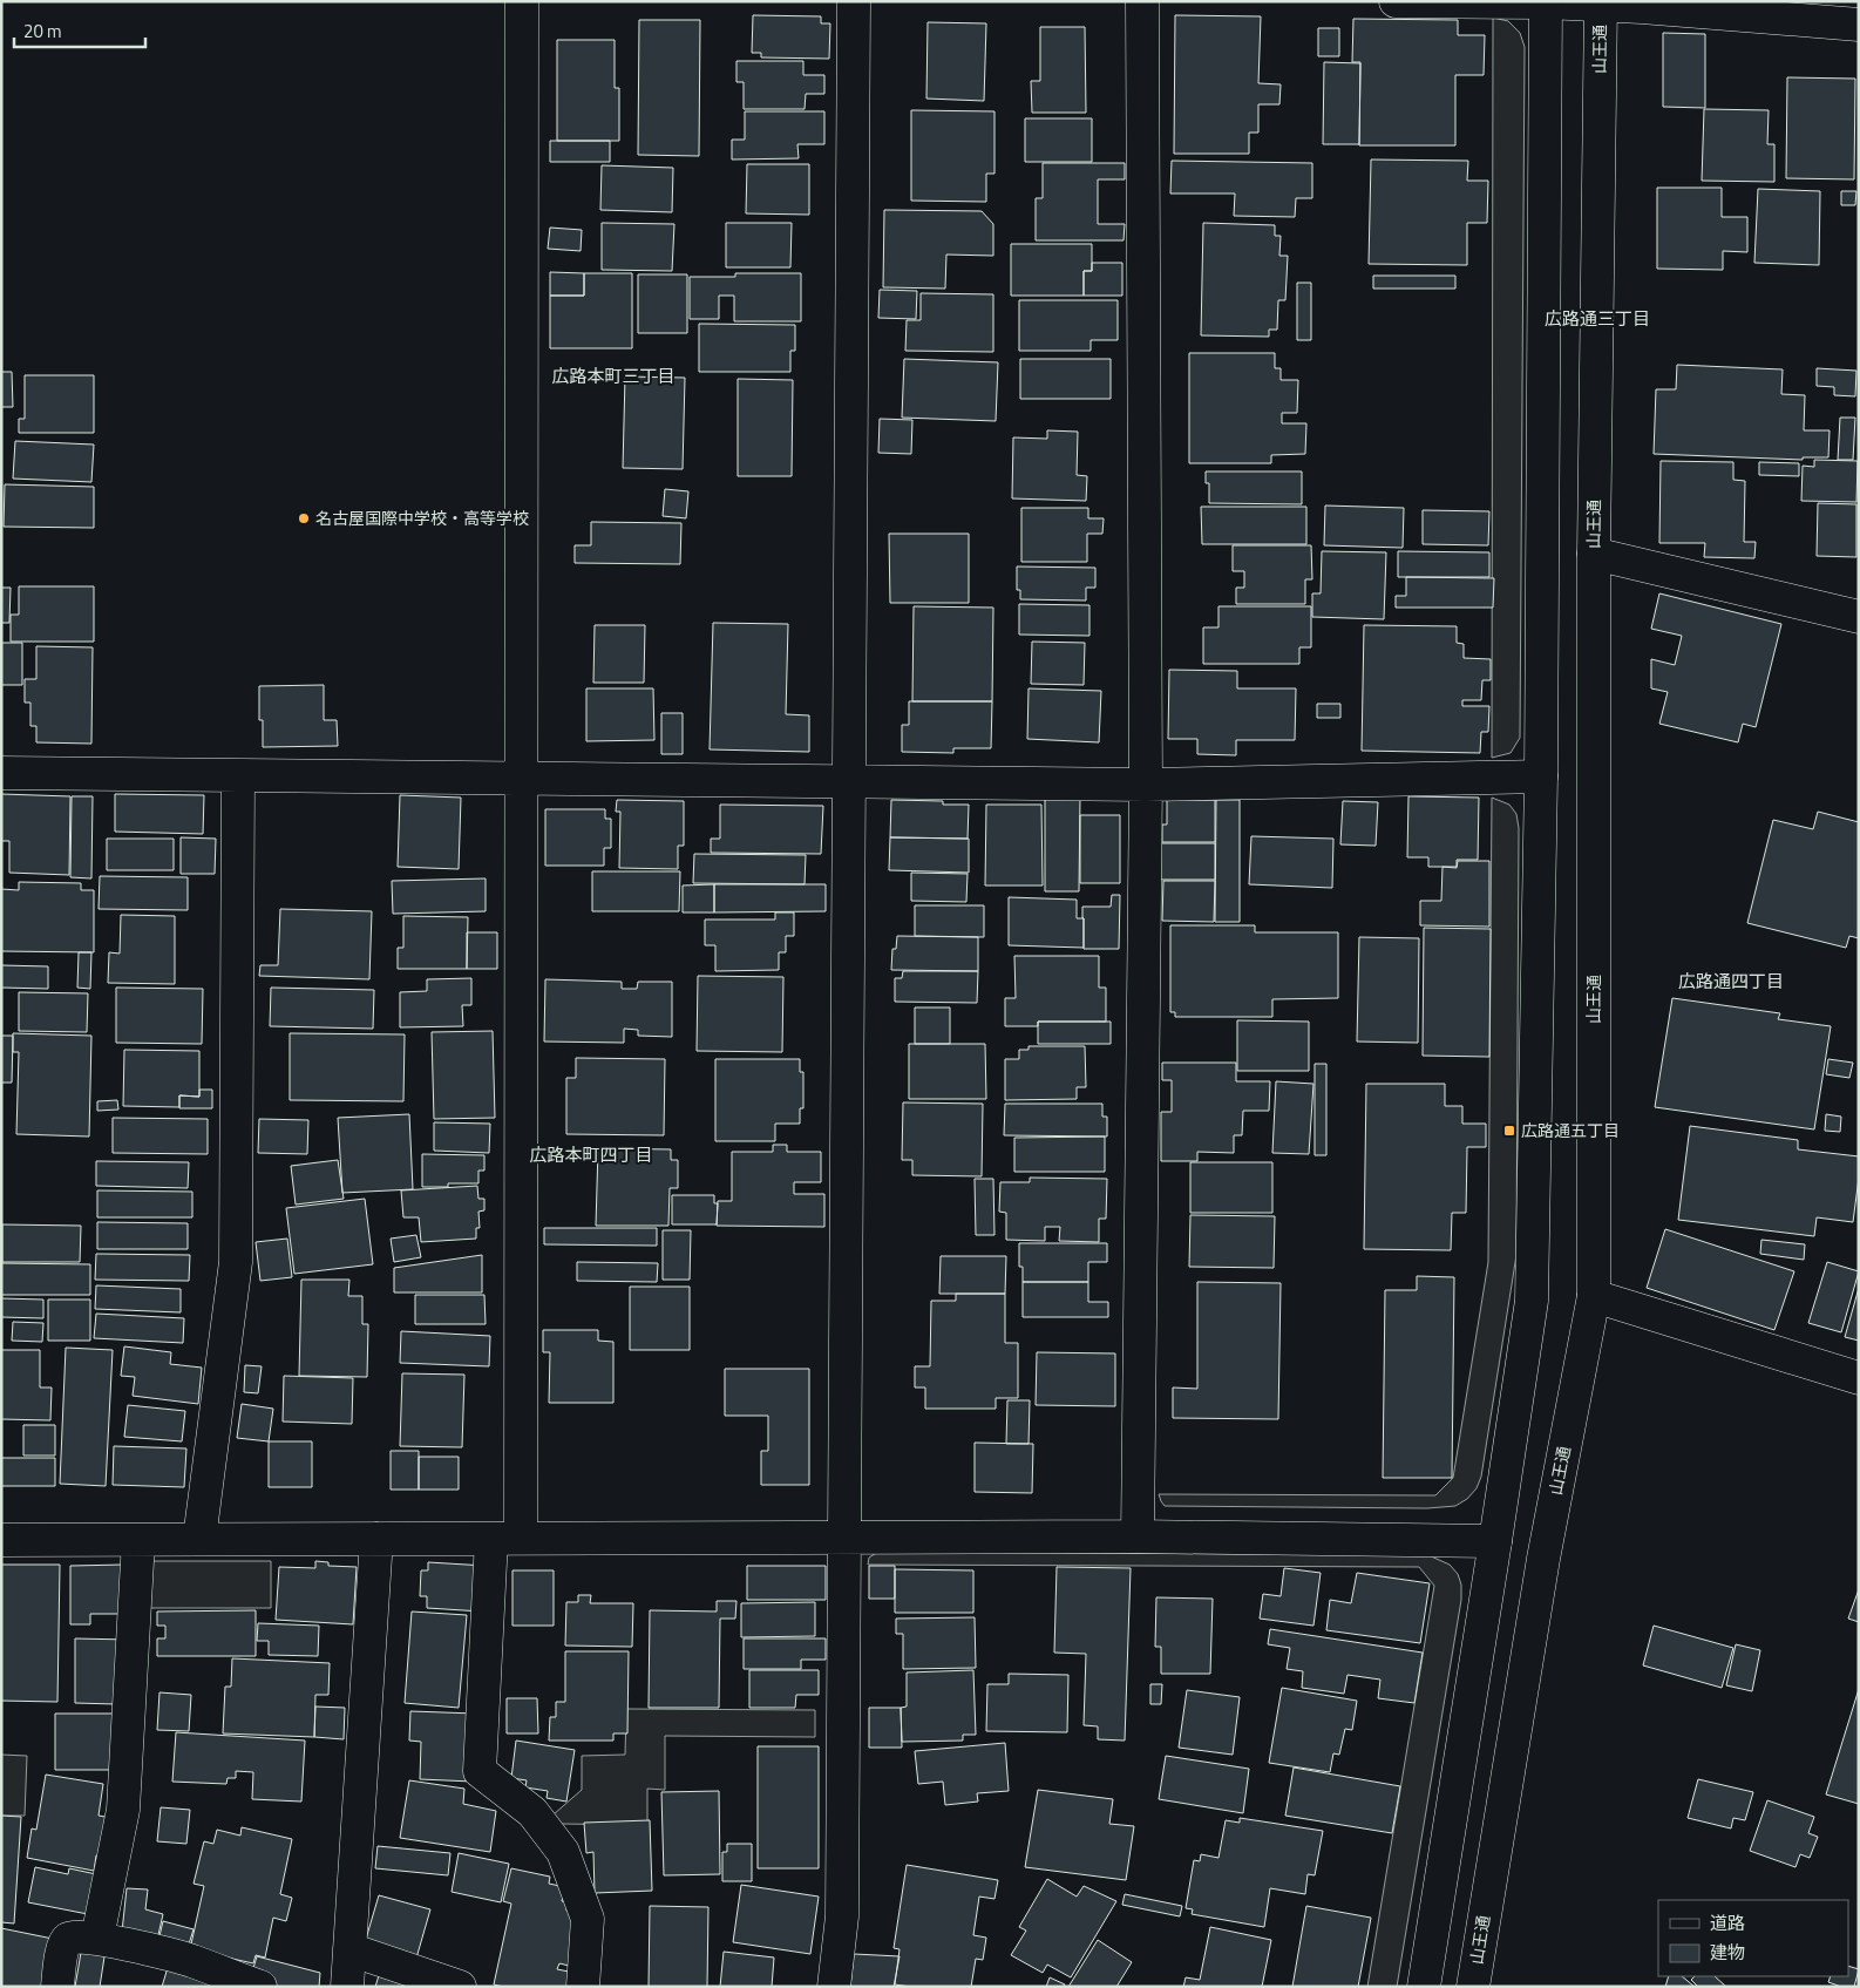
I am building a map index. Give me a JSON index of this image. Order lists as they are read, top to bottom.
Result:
{
  "streets": {
    "street": ["山王通"]
  },
  "districts": [
    "広路通三丁目",
    "広路本町三丁目",
    "広路通四丁目",
    "広路本町四丁目"
  ],
  "places": {
    "other": ["名古屋国際中学校・高等学校"],
    "transit": ["広路通五丁目"]
  },
  "legend": ["道路", "建物"],
  "scale_bar": "20 m"
}
